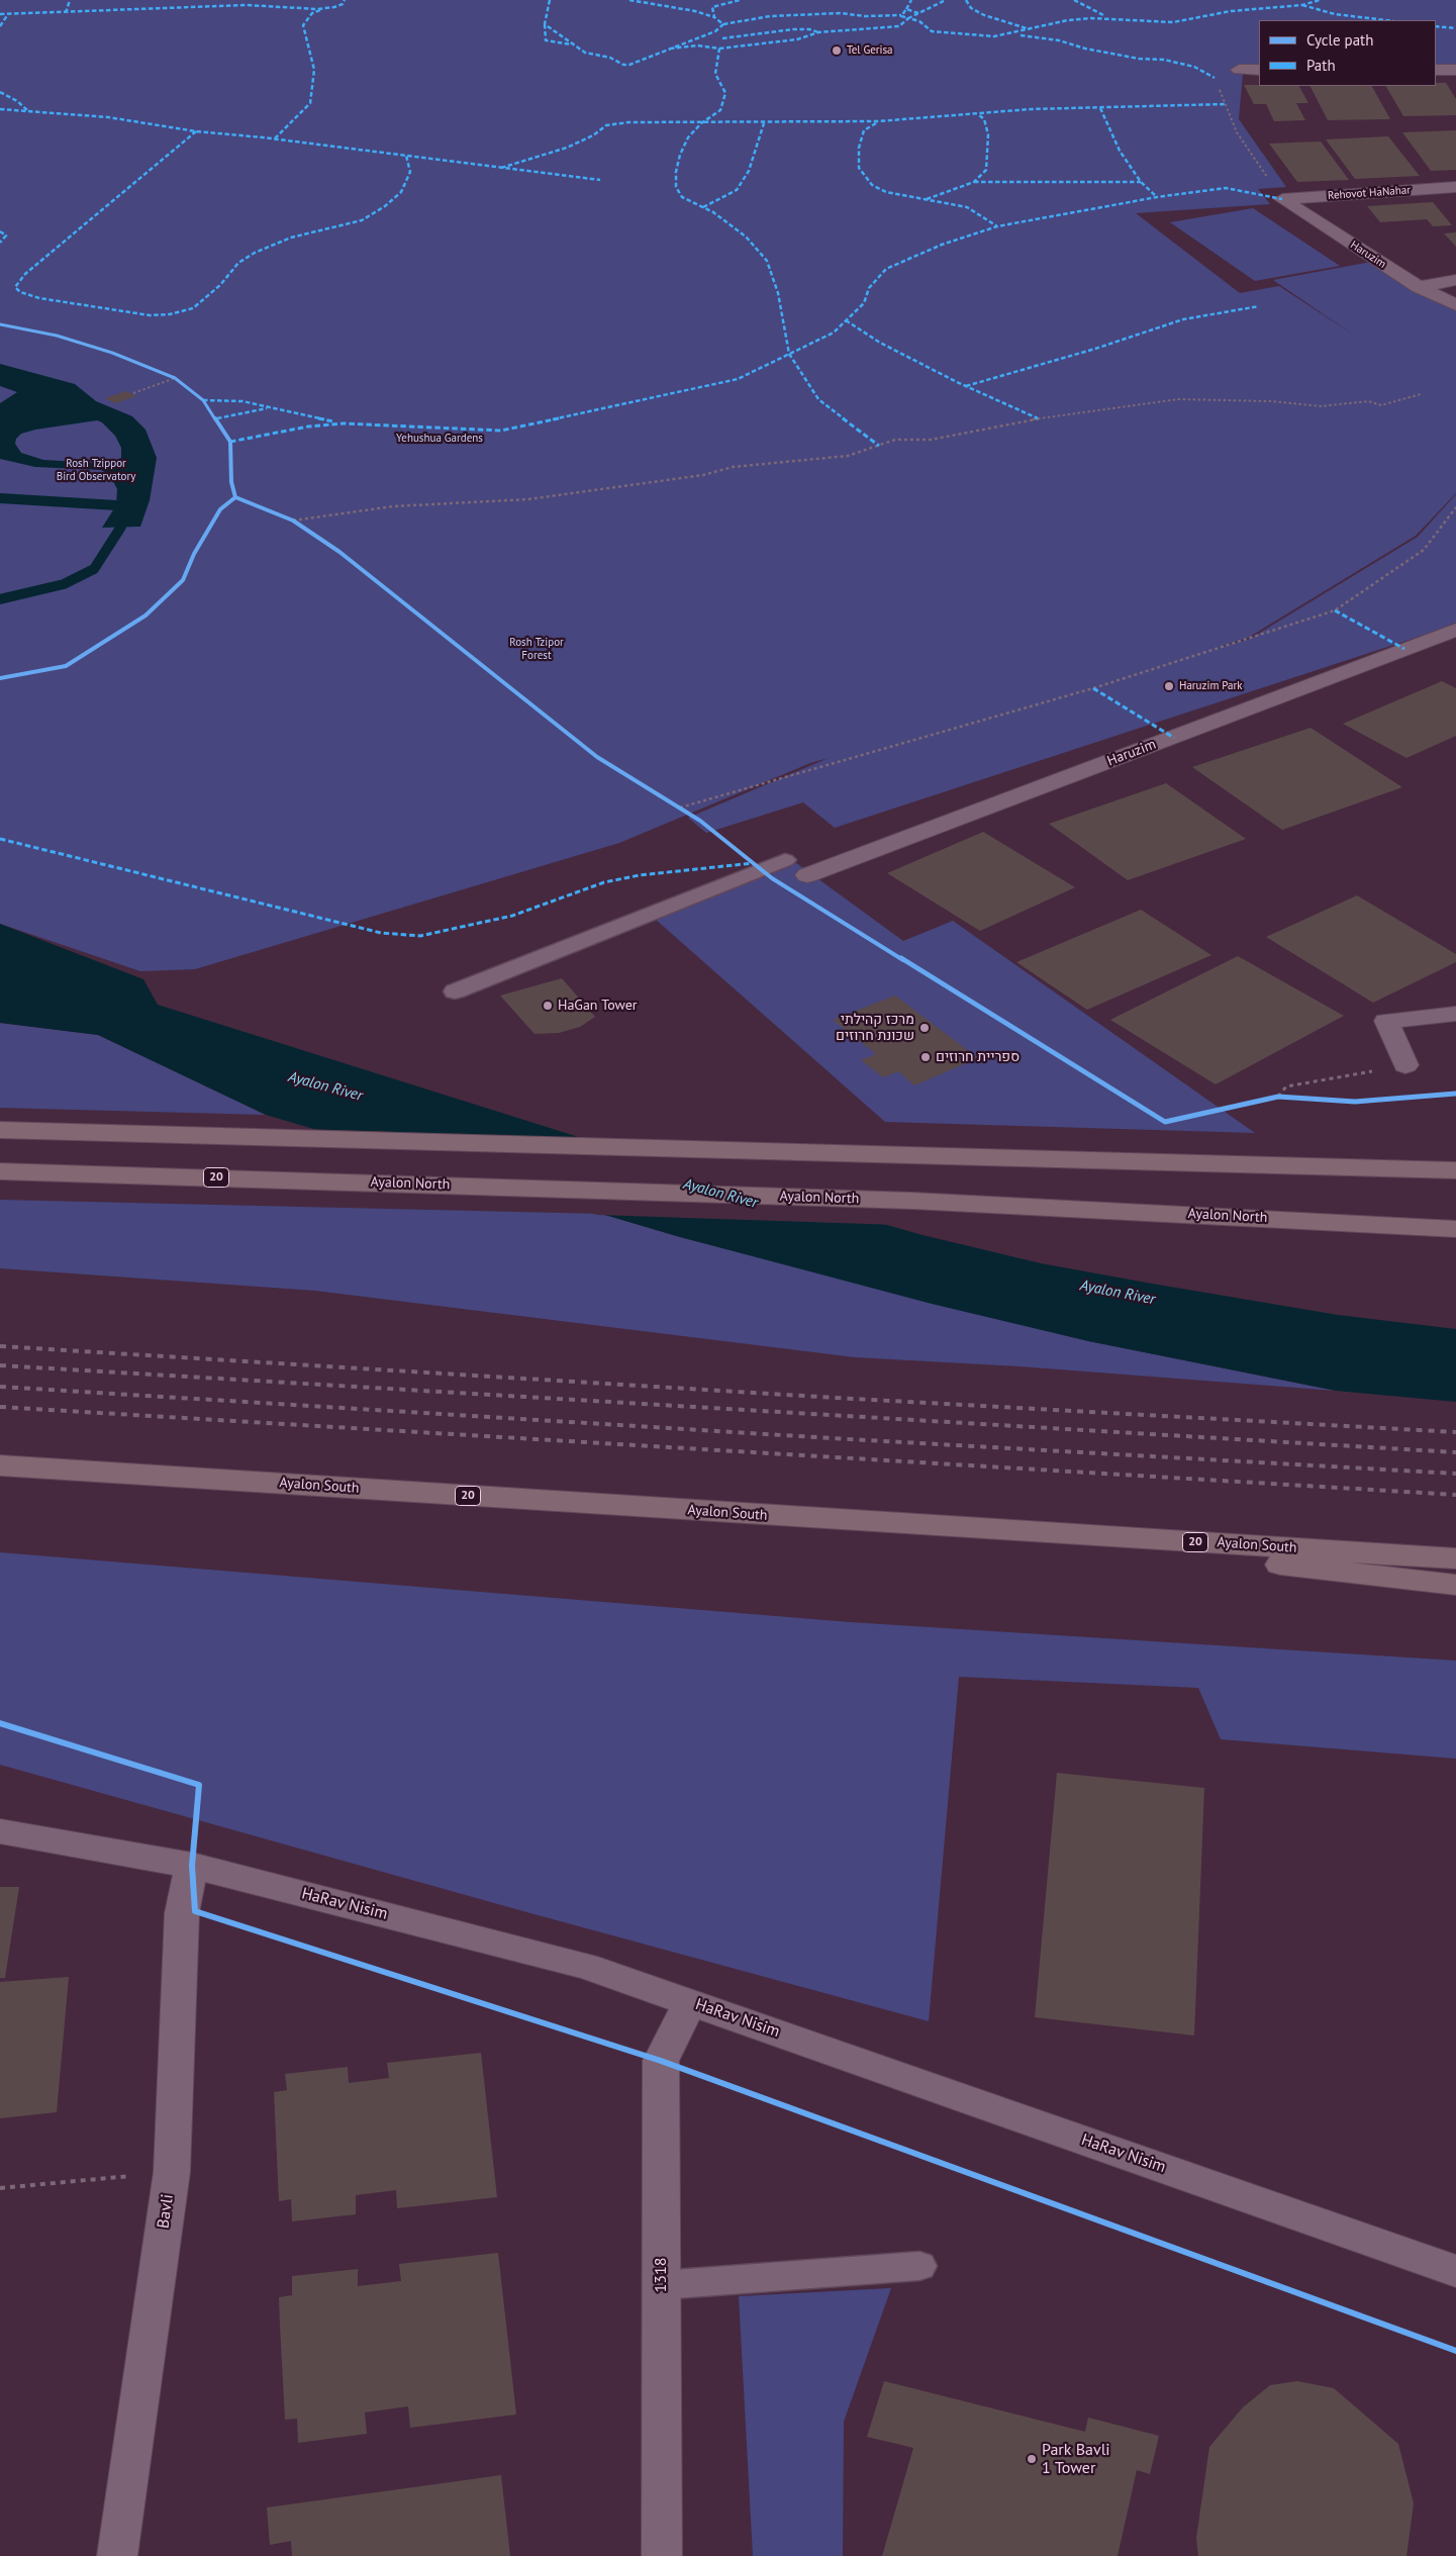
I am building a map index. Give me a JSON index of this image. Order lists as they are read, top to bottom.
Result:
{
  "streets": {
    "highway": ["20", "Ayalon North", "Ayalon South"],
    "street": [
      "Rehovot HaNahar",
      "Haruzim",
      "HaRav Nisim",
      "Bavli",
      "1318"
    ]
  },
  "crossings": [
    ["Rehovot HaNahar", "Haruzim"],
    ["HaRav Nisim", "Bavli"],
    ["HaRav Nisim", "1318"]
  ],
  "water": ["Ayalon River"],
  "parks": ["Yehushua Gardens", "Rosh Tzippor Bird Observatory", "Rosh Tzipor Forest"],
  "places": [
    "Tel Gerisa",
    "Haruzim Park",
    "HaGan Tower",
    "מרכז קהילתי שכונת חרוזים",
    "ספריית חרוזים",
    "Park Bavli 1 Tower"
  ],
  "legend": ["Cycle path", "Path"]
}
